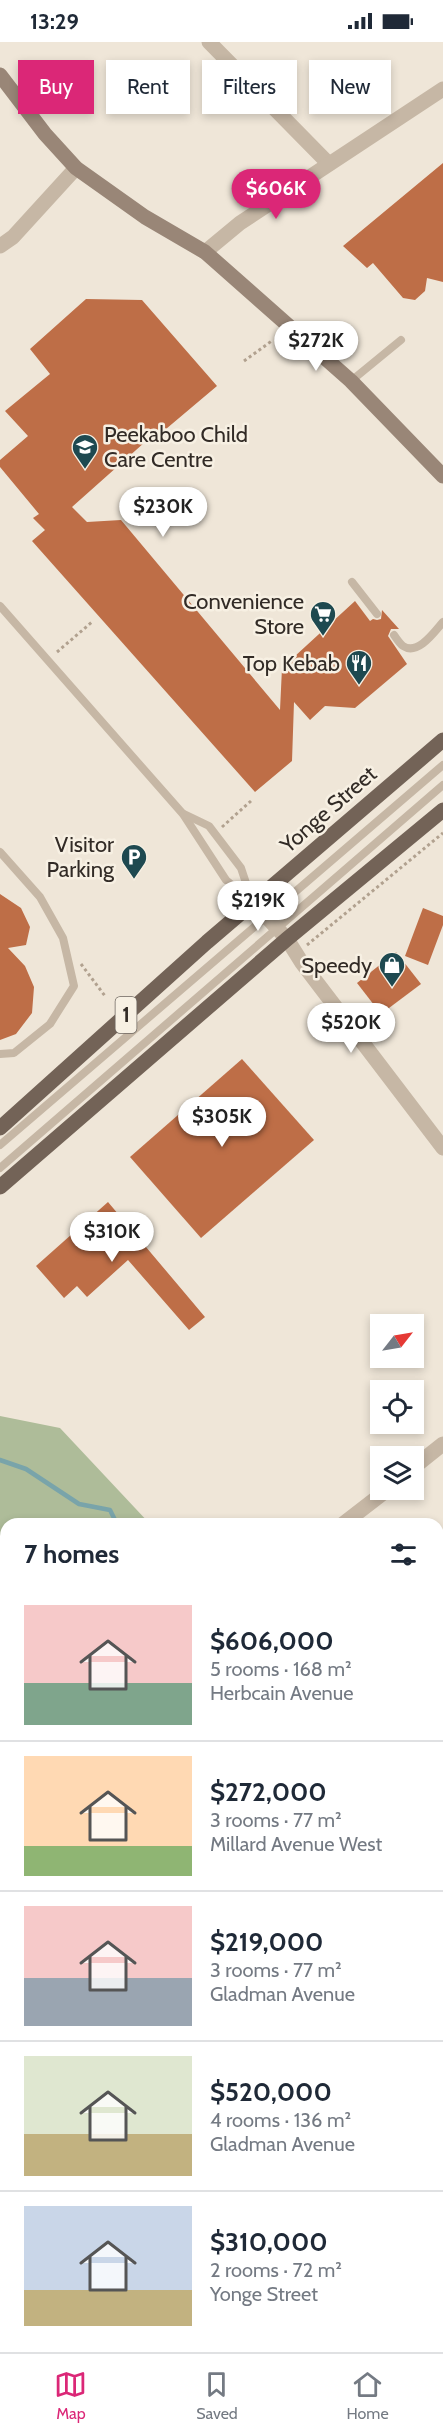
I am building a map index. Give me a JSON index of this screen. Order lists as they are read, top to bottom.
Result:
{
  "streets": {
    "main road": ["Yonge Street", "1"]
  },
  "places": {
    "school or university": ["Peekaboo Child Care Centre"],
    "supermarket": ["Convenience Store"],
    "restaurant": ["Top Kebab"],
    "parking": ["Visitor Parking"],
    "shop": ["Speedy"]
  },
  "north": "top right",
  "page": {
    "status": "13:29",
    "chip": [
      "Buy",
      "Rent",
      "Filters",
      "New"
    ],
    "price": [
      "$606K",
      "$272K",
      "$230K",
      "$219K",
      "$520K",
      "$305K",
      "$310K"
    ],
    "heading": "7 homes",
    "list": [
      {
        "name": "$606,000",
        "note": "5 rooms · 168 m² · Herbcain Avenue"
      },
      {
        "name": "$272,000",
        "note": "3 rooms · 77 m² · Millard Avenue West"
      },
      {
        "name": "$219,000",
        "note": "3 rooms · 77 m² · Gladman Avenue"
      },
      {
        "name": "$520,000",
        "note": "4 rooms · 136 m² · Gladman Avenue"
      },
      {
        "name": "$310,000",
        "note": "2 rooms · 72 m² · Yonge Street"
      }
    ],
    "tabs": ["Map", "Saved", "Home"]
  }
}
